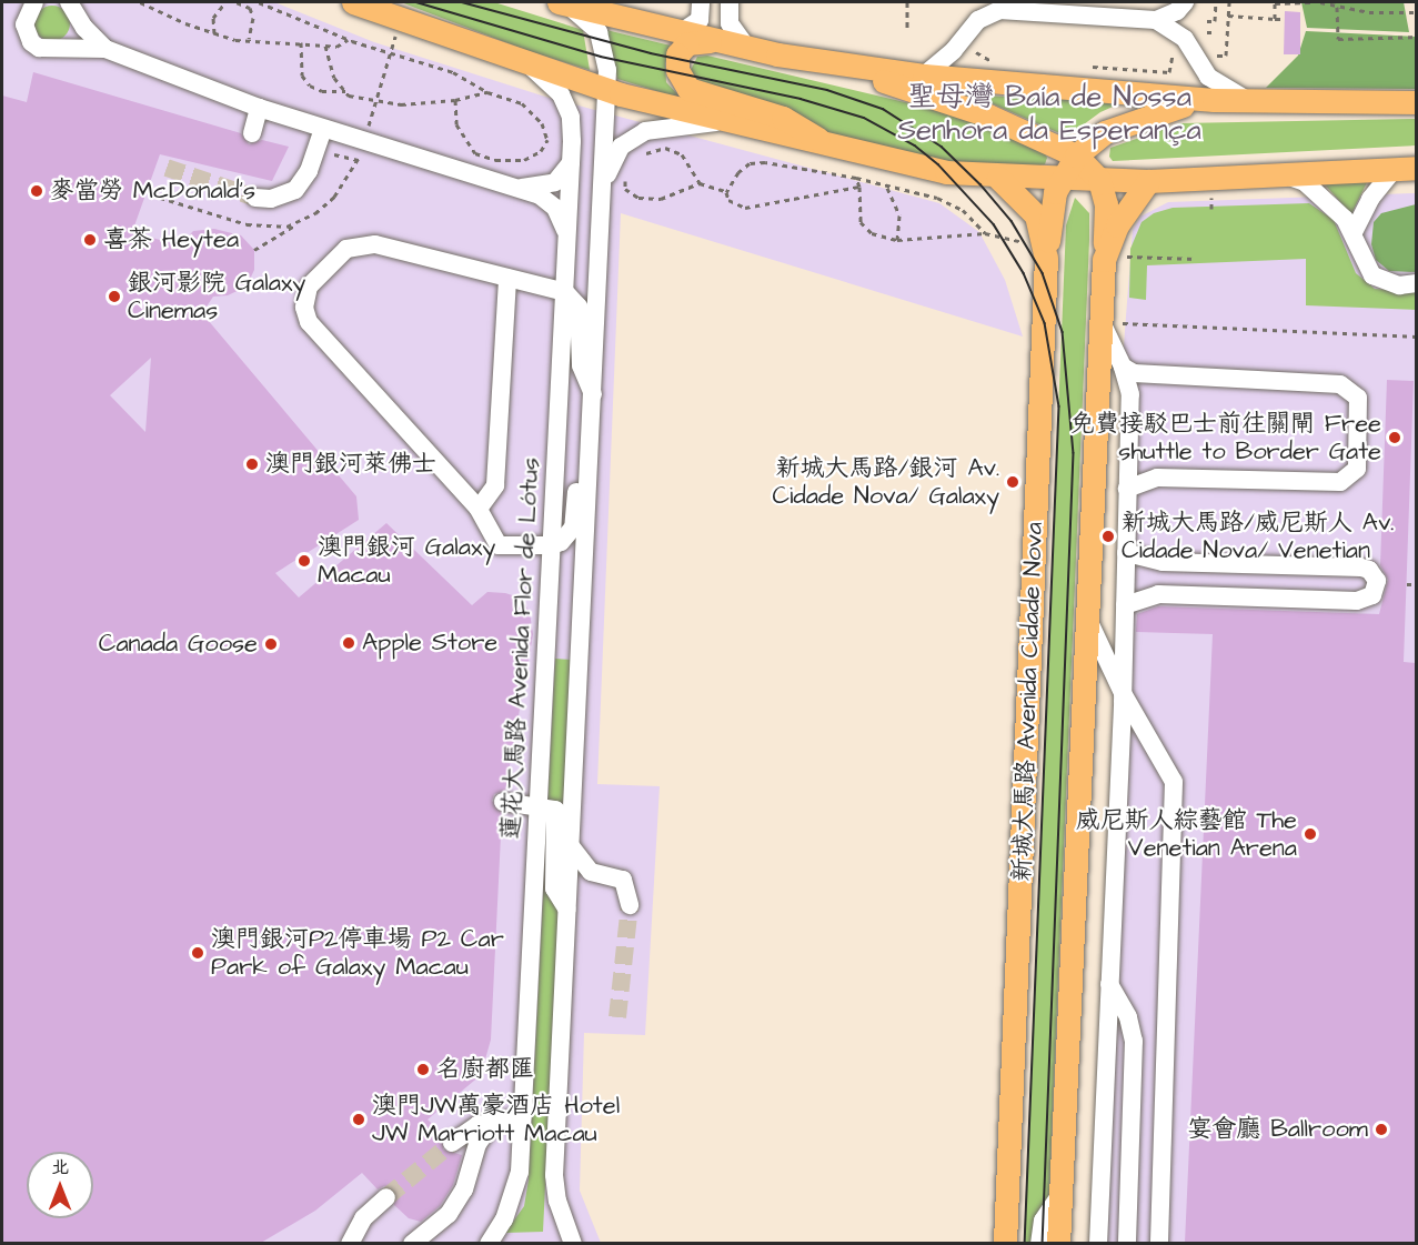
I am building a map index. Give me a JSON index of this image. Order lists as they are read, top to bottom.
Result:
{
  "streets": {
    "main road": ["新城大馬路 Avenida Cidade Nova"],
    "street": ["蓮花大馬路 Avenida Flor de Lótus"]
  },
  "districts": ["聖母灣 Baía de Nossa Senhora da Esperança"],
  "places": [
    "麥當勞 McDonald's",
    "喜茶 Heytea",
    "銀河影院 Galaxy Cinemas",
    "免費接駁巴士前往關閘 Free shuttle to Border Gate",
    "澳門銀河萊佛士",
    "新城大馬路/銀河 Av. Cidade Nova/ Galaxy",
    "新城大馬路/威尼斯人 Av. Cidade Nova/ Venetian",
    "澳門銀河 Galaxy Macau",
    "Apple Store",
    "Canada Goose",
    "威尼斯人綜藝館 The Venetian Arena",
    "澳門銀河P2停車場 P2 Car Park of Galaxy Macau",
    "名廚都匯",
    "澳門JW萬豪酒店 Hotel JW Marriott Macau",
    "宴會廳 Ballroom"
  ],
  "north": "top"
}
